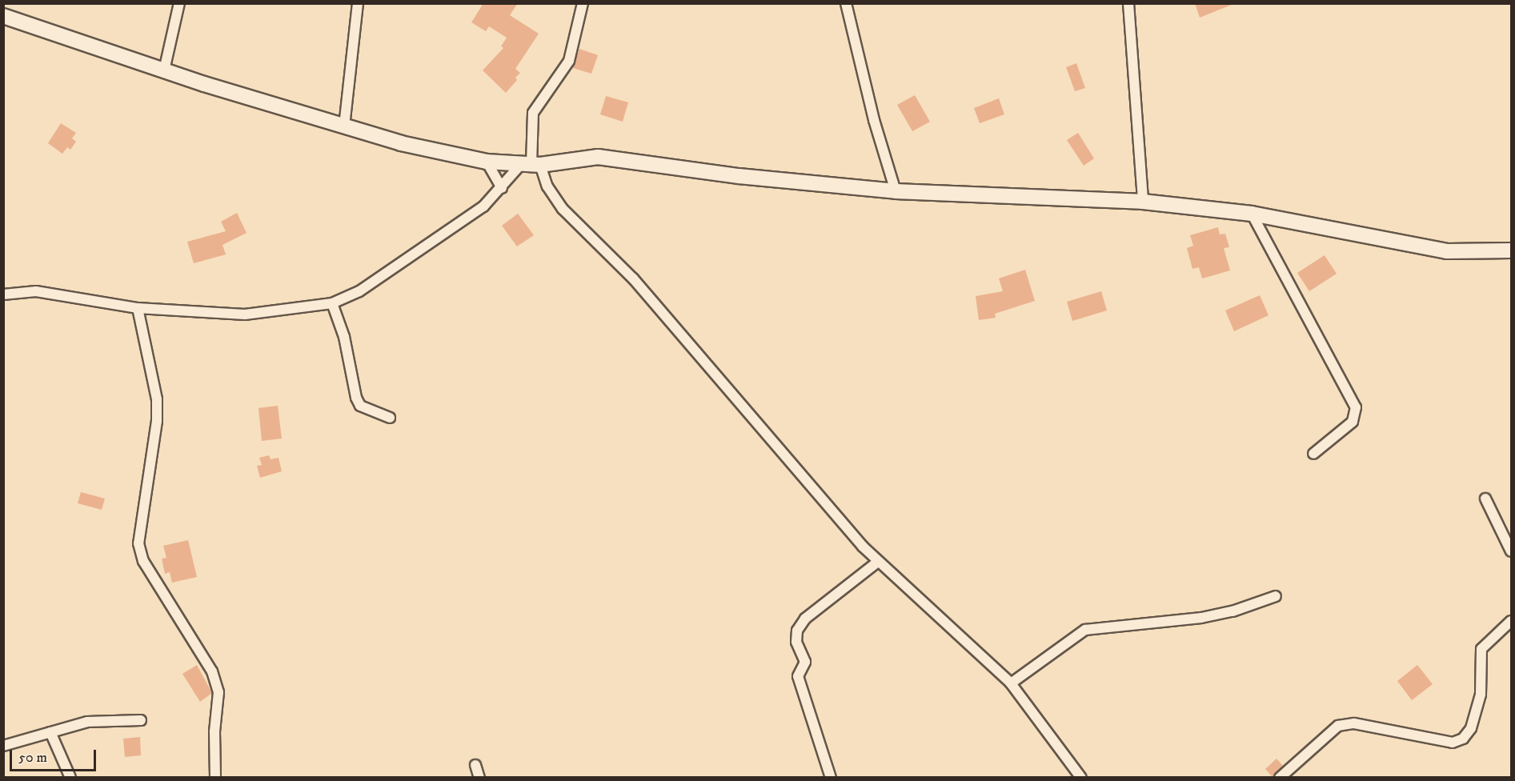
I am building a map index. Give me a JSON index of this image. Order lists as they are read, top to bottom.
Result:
{
  "scale_bar": "50 m"
}
